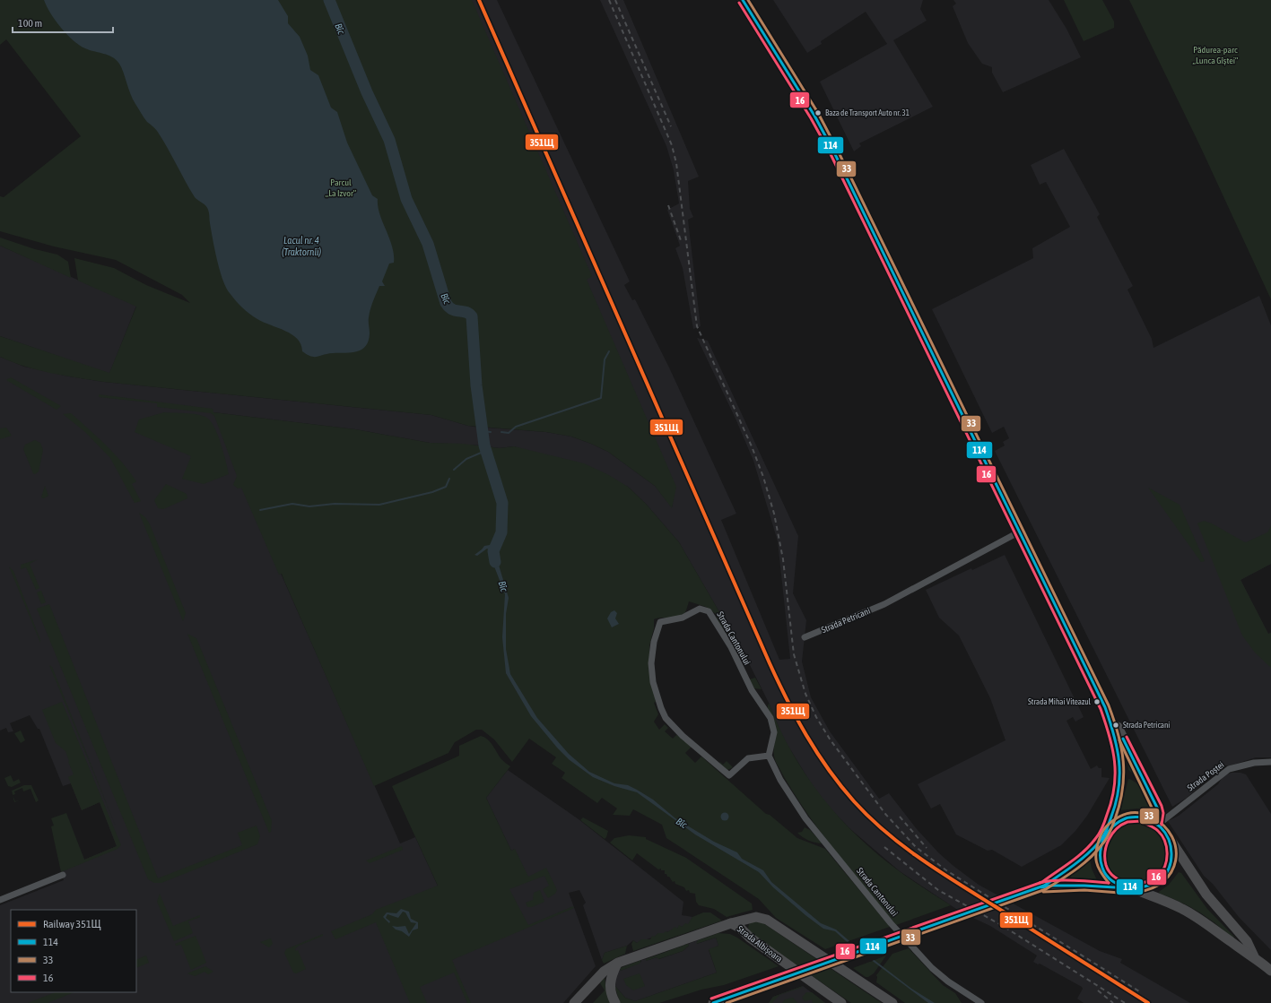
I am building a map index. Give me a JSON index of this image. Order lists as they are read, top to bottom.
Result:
{
  "streets": {
    "main road": ["Strada Albișoara"],
    "street": ["Strada Petricani", "Strada Cantonului", "Strada Poștei"]
  },
  "water": ["Bîc", "Lacul nr. 4 (Traktornîi)"],
  "parks": ["Pădurea-parc „Lunca Gîștei”", "Parcul „La Izvor”"],
  "places": ["Baza de Transport Auto nr. 31", "Strada Mihai Viteazul", "Strada Petricani"],
  "lines": [
    "rail line 351Щ",
    "transit line 114",
    "transit line 33",
    "transit line 16"
  ],
  "legend": [
    "Railway 351Щ",
    "114",
    "33",
    "16"
  ],
  "scale_bar": "100 m"
}
